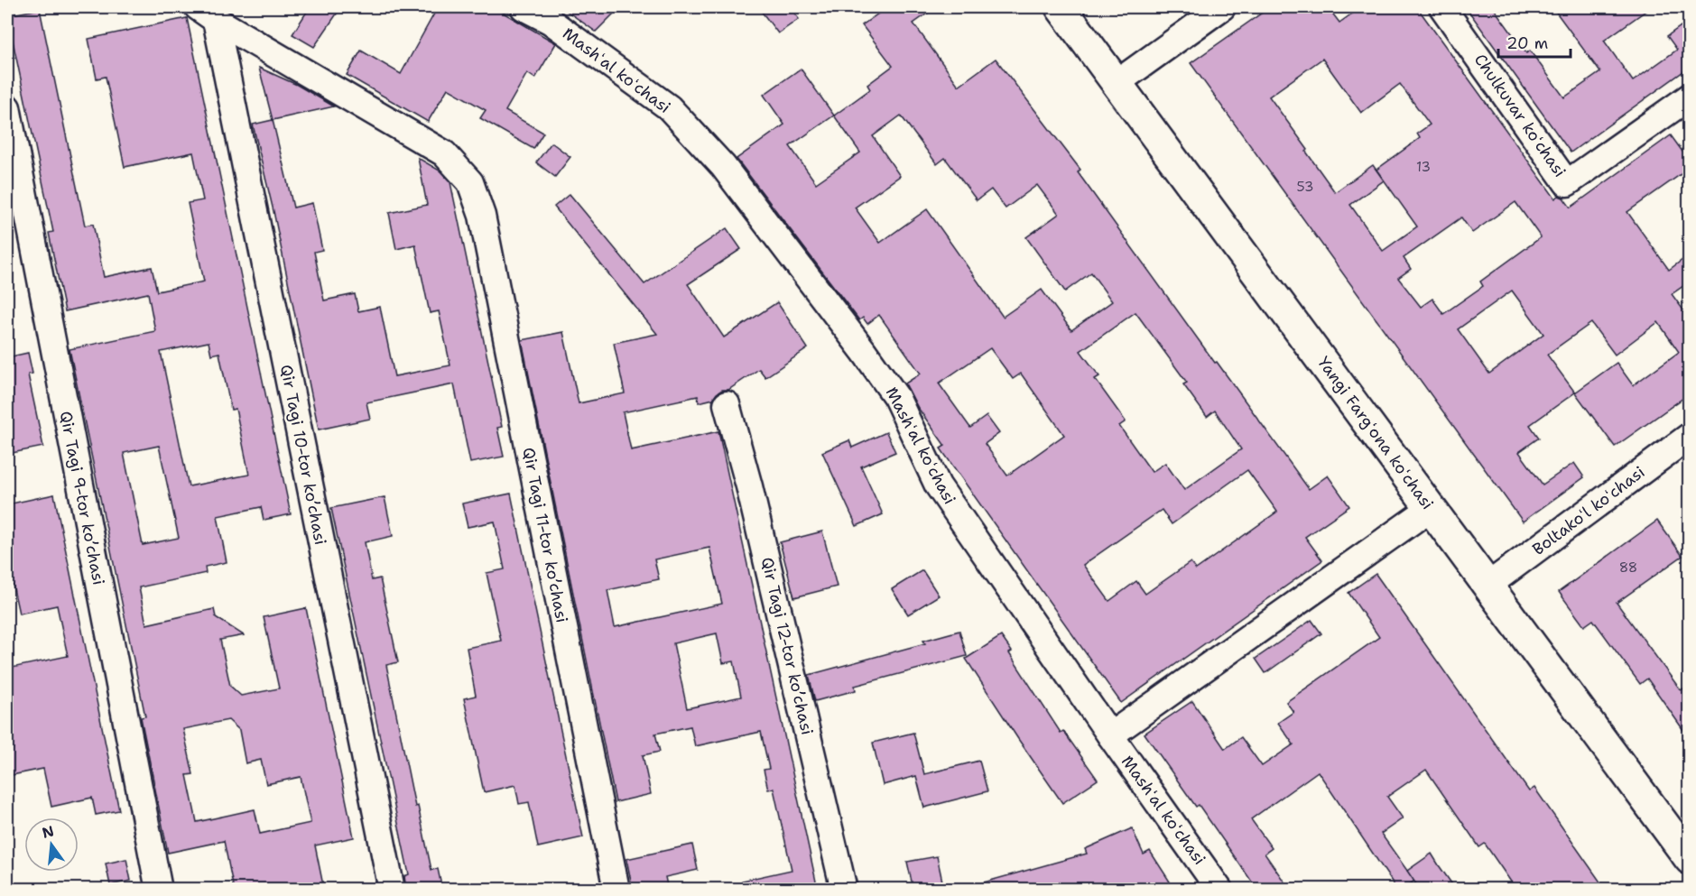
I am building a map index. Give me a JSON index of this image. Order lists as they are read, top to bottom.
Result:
{
  "streets": {
    "main road": ["Yangi Fargʻona koʻchasi"],
    "street": [
      "Mashʻal koʻchasi",
      "Chulkuvar koʻchasi",
      "Qir Tagi 10-tor koʼchasi",
      "Qir Tagi 9-tor koʼchasi",
      "Boltakoʻl koʻchasi",
      "Qir Tagi 11-tor koʼchasi",
      "Qir Tagi 12-tor koʼchasi"
    ]
  },
  "crossings": [
    ["Yangi Fargʻona koʻchasi", "Boltakoʻl koʻchasi"],
    ["Qir Tagi 10-tor koʼchasi", "Qir Tagi 11-tor koʼchasi"]
  ],
  "house_numbers": ["13", "53", "88"],
  "scale_bar": "20 m",
  "north": "top"
}
